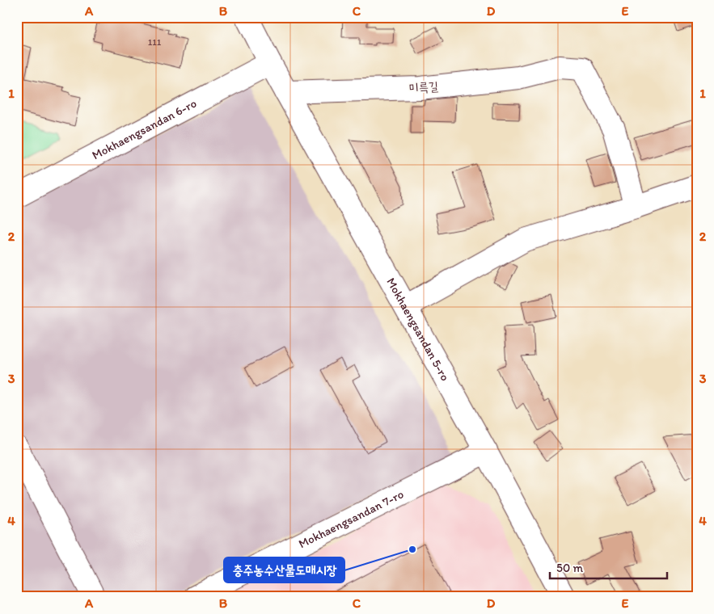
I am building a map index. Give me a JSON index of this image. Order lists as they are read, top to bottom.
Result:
{
  "streets": {
    "street": [
      "미륵길",
      "Mokhaengsandan 6-ro",
      "Mokhaengsandan 5-ro",
      "Mokhaengsandan 7-ro"
    ]
  },
  "crossings": [
    ["미륵길", "Mokhaengsandan 5-ro"],
    ["Mokhaengsandan 6-ro", "Mokhaengsandan 5-ro"],
    ["Mokhaengsandan 5-ro", "Mokhaengsandan 7-ro"]
  ],
  "places": ["충주농수산물도매시장"],
  "house_numbers": ["111"],
  "scale_bar": "50 m",
  "grid": {
    "columns": [
      "A",
      "B",
      "C",
      "D",
      "E"
    ],
    "rows": [
      "1",
      "2",
      "3",
      "4"
    ]
  }
}
